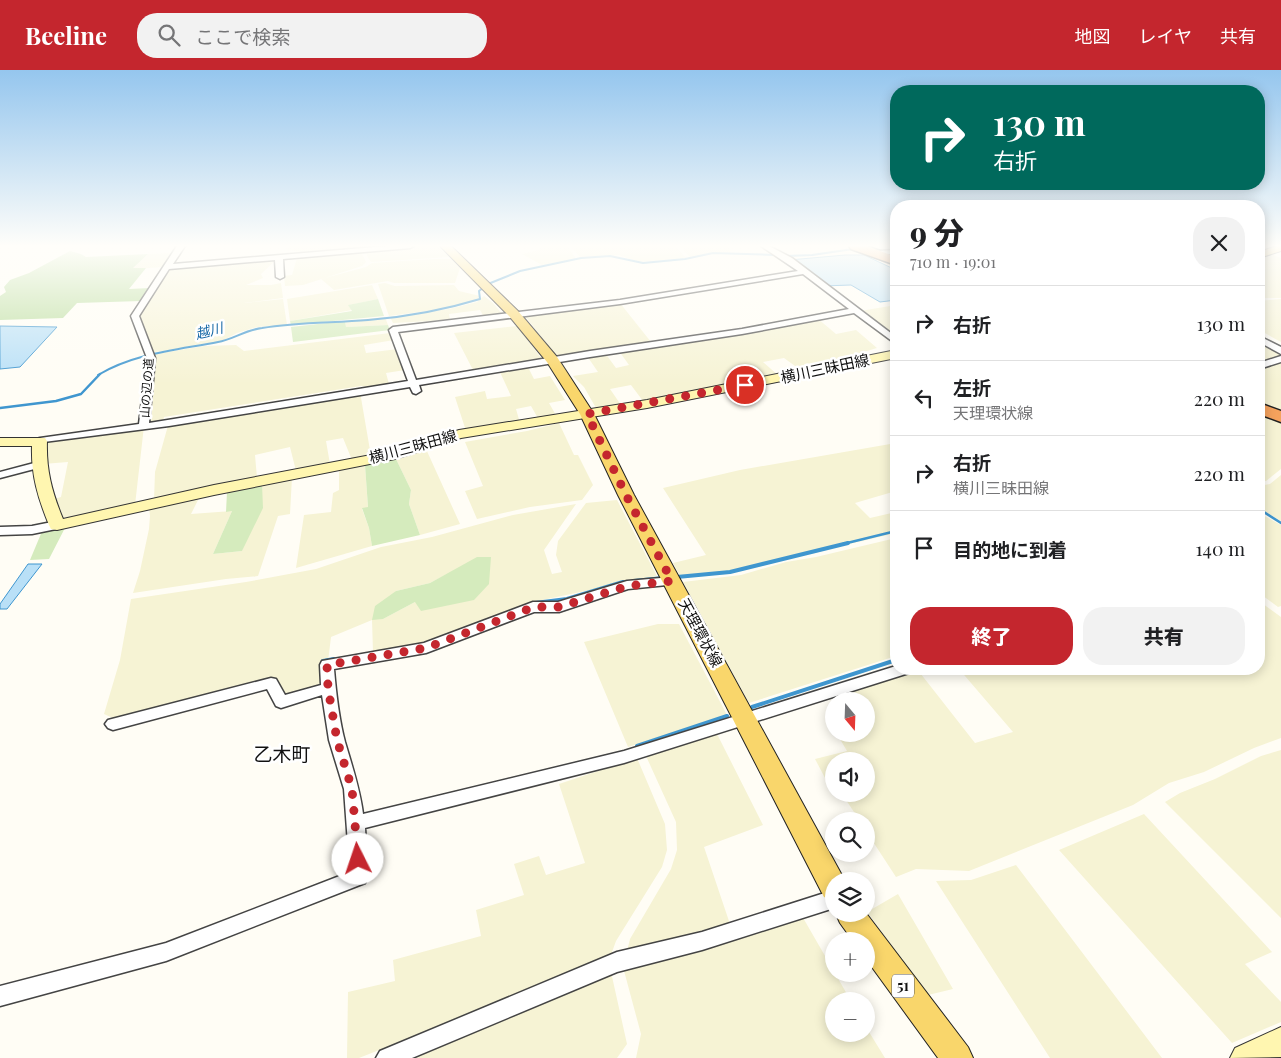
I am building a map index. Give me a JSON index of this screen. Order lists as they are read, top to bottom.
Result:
{
  "streets": {
    "main road": ["横川三昧田線", "天理環状線", "51"],
    "street": ["山の辺の道"]
  },
  "crossings": [
    ["横川三昧田線", "天理環状線"]
  ],
  "districts": ["乙木町"],
  "water": ["越川"],
  "north": "bottom",
  "page": {
    "header": "Beeline",
    "search": "ここで検索",
    "nav": ["地図", "レイヤ", "共有"],
    "turn": ["130 m", "右折"],
    "heading": ["9 分", "710 m · 19:01"],
    "list": [
      {
        "name": "右折",
        "value": "130 m"
      },
      {
        "name": "左折",
        "note": "天理環状線",
        "value": "220 m"
      },
      {
        "name": "右折",
        "note": "横川三昧田線",
        "value": "220 m"
      },
      {
        "name": "目的地に到着",
        "value": "140 m"
      }
    ],
    "buttons": ["終了", "共有"],
    "map_buttons": ["+", "−"]
  }
}
